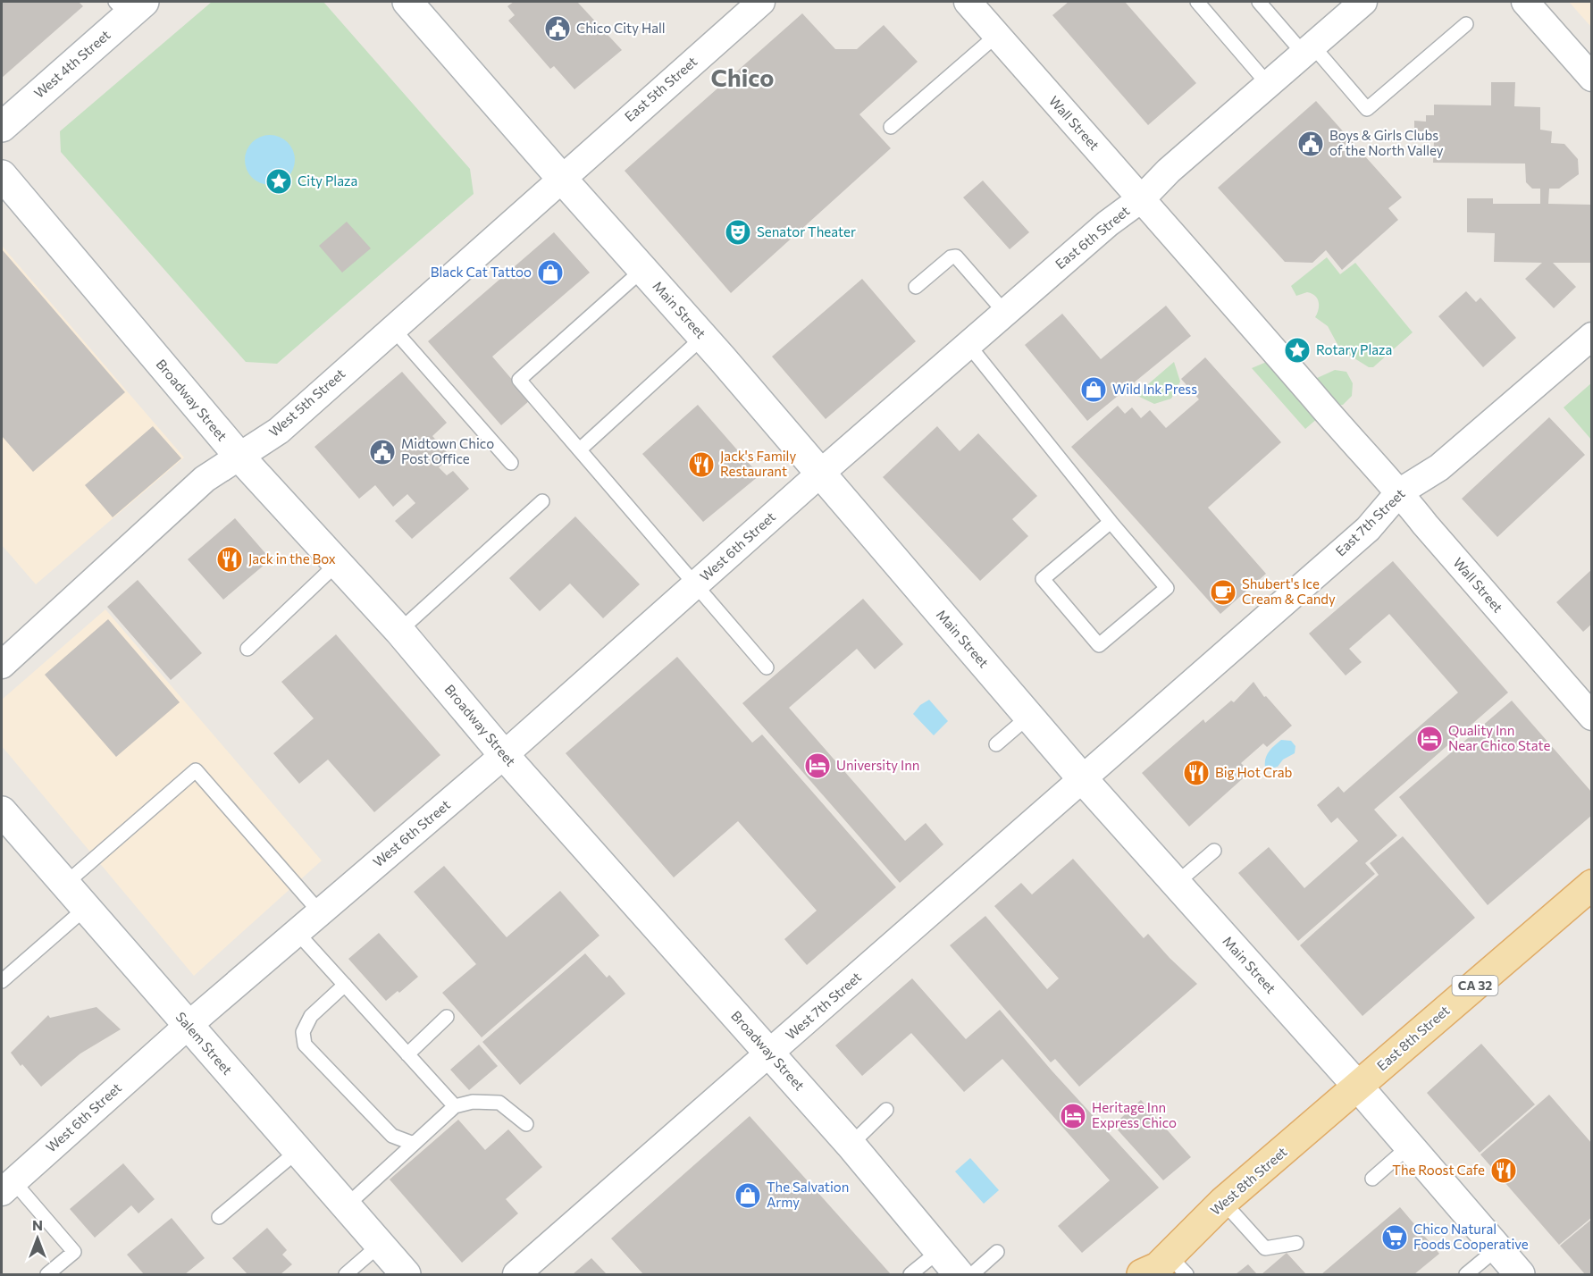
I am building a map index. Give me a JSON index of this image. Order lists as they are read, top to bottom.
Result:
{
  "streets": {
    "main road": [
      "West 4th Street",
      "Main Street",
      "Broadway Street",
      "CA 32",
      "East 8th Street",
      "Salem Street",
      "West 8th Street"
    ],
    "street": [
      "East 5th Street",
      "Wall Street",
      "East 6th Street",
      "West 5th Street",
      "East 7th Street",
      "West 6th Street",
      "West 7th Street"
    ]
  },
  "crossings": [
    ["East 5th Street", "Main Street"],
    ["East 5th Street", "West 5th Street"],
    ["Wall Street", "East 6th Street"],
    ["Wall Street", "East 7th Street"],
    ["East 6th Street", "Main Street"],
    ["East 6th Street", "West 6th Street"],
    ["Main Street", "West 5th Street"],
    ["Main Street", "East 7th Street"],
    ["Main Street", "West 6th Street"],
    ["Main Street", "West 7th Street"],
    ["Main Street", "East 8th Street"],
    ["Main Street", "West 8th Street"],
    ["Broadway Street", "West 5th Street"],
    ["Broadway Street", "West 6th Street"],
    ["Broadway Street", "West 7th Street"],
    ["East 7th Street", "West 7th Street"],
    ["West 6th Street", "Salem Street"],
    ["East 8th Street", "West 8th Street"]
  ],
  "districts": ["Chico"],
  "places": {
    "public building": ["Chico City Hall", "Boys & Girls Clubs of the North Valley", "Midtown Chico Post Office"],
    "place": ["City Plaza", "Rotary Plaza"],
    "theatre": ["Senator Theater"],
    "shop": ["Black Cat Tattoo", "Wild Ink Press", "The Salvation Army"],
    "restaurant": [
      "Jack's Family Restaurant",
      "Jack in the Box",
      "Big Hot Crab",
      "The Roost Cafe"
    ],
    "cafe": ["Shubert's Ice Cream & Candy"],
    "hotel": ["Quality Inn Near Chico State", "University Inn", "Heritage Inn Express Chico"],
    "supermarket": ["Chico Natural Foods Cooperative"]
  },
  "north": "top"
}
